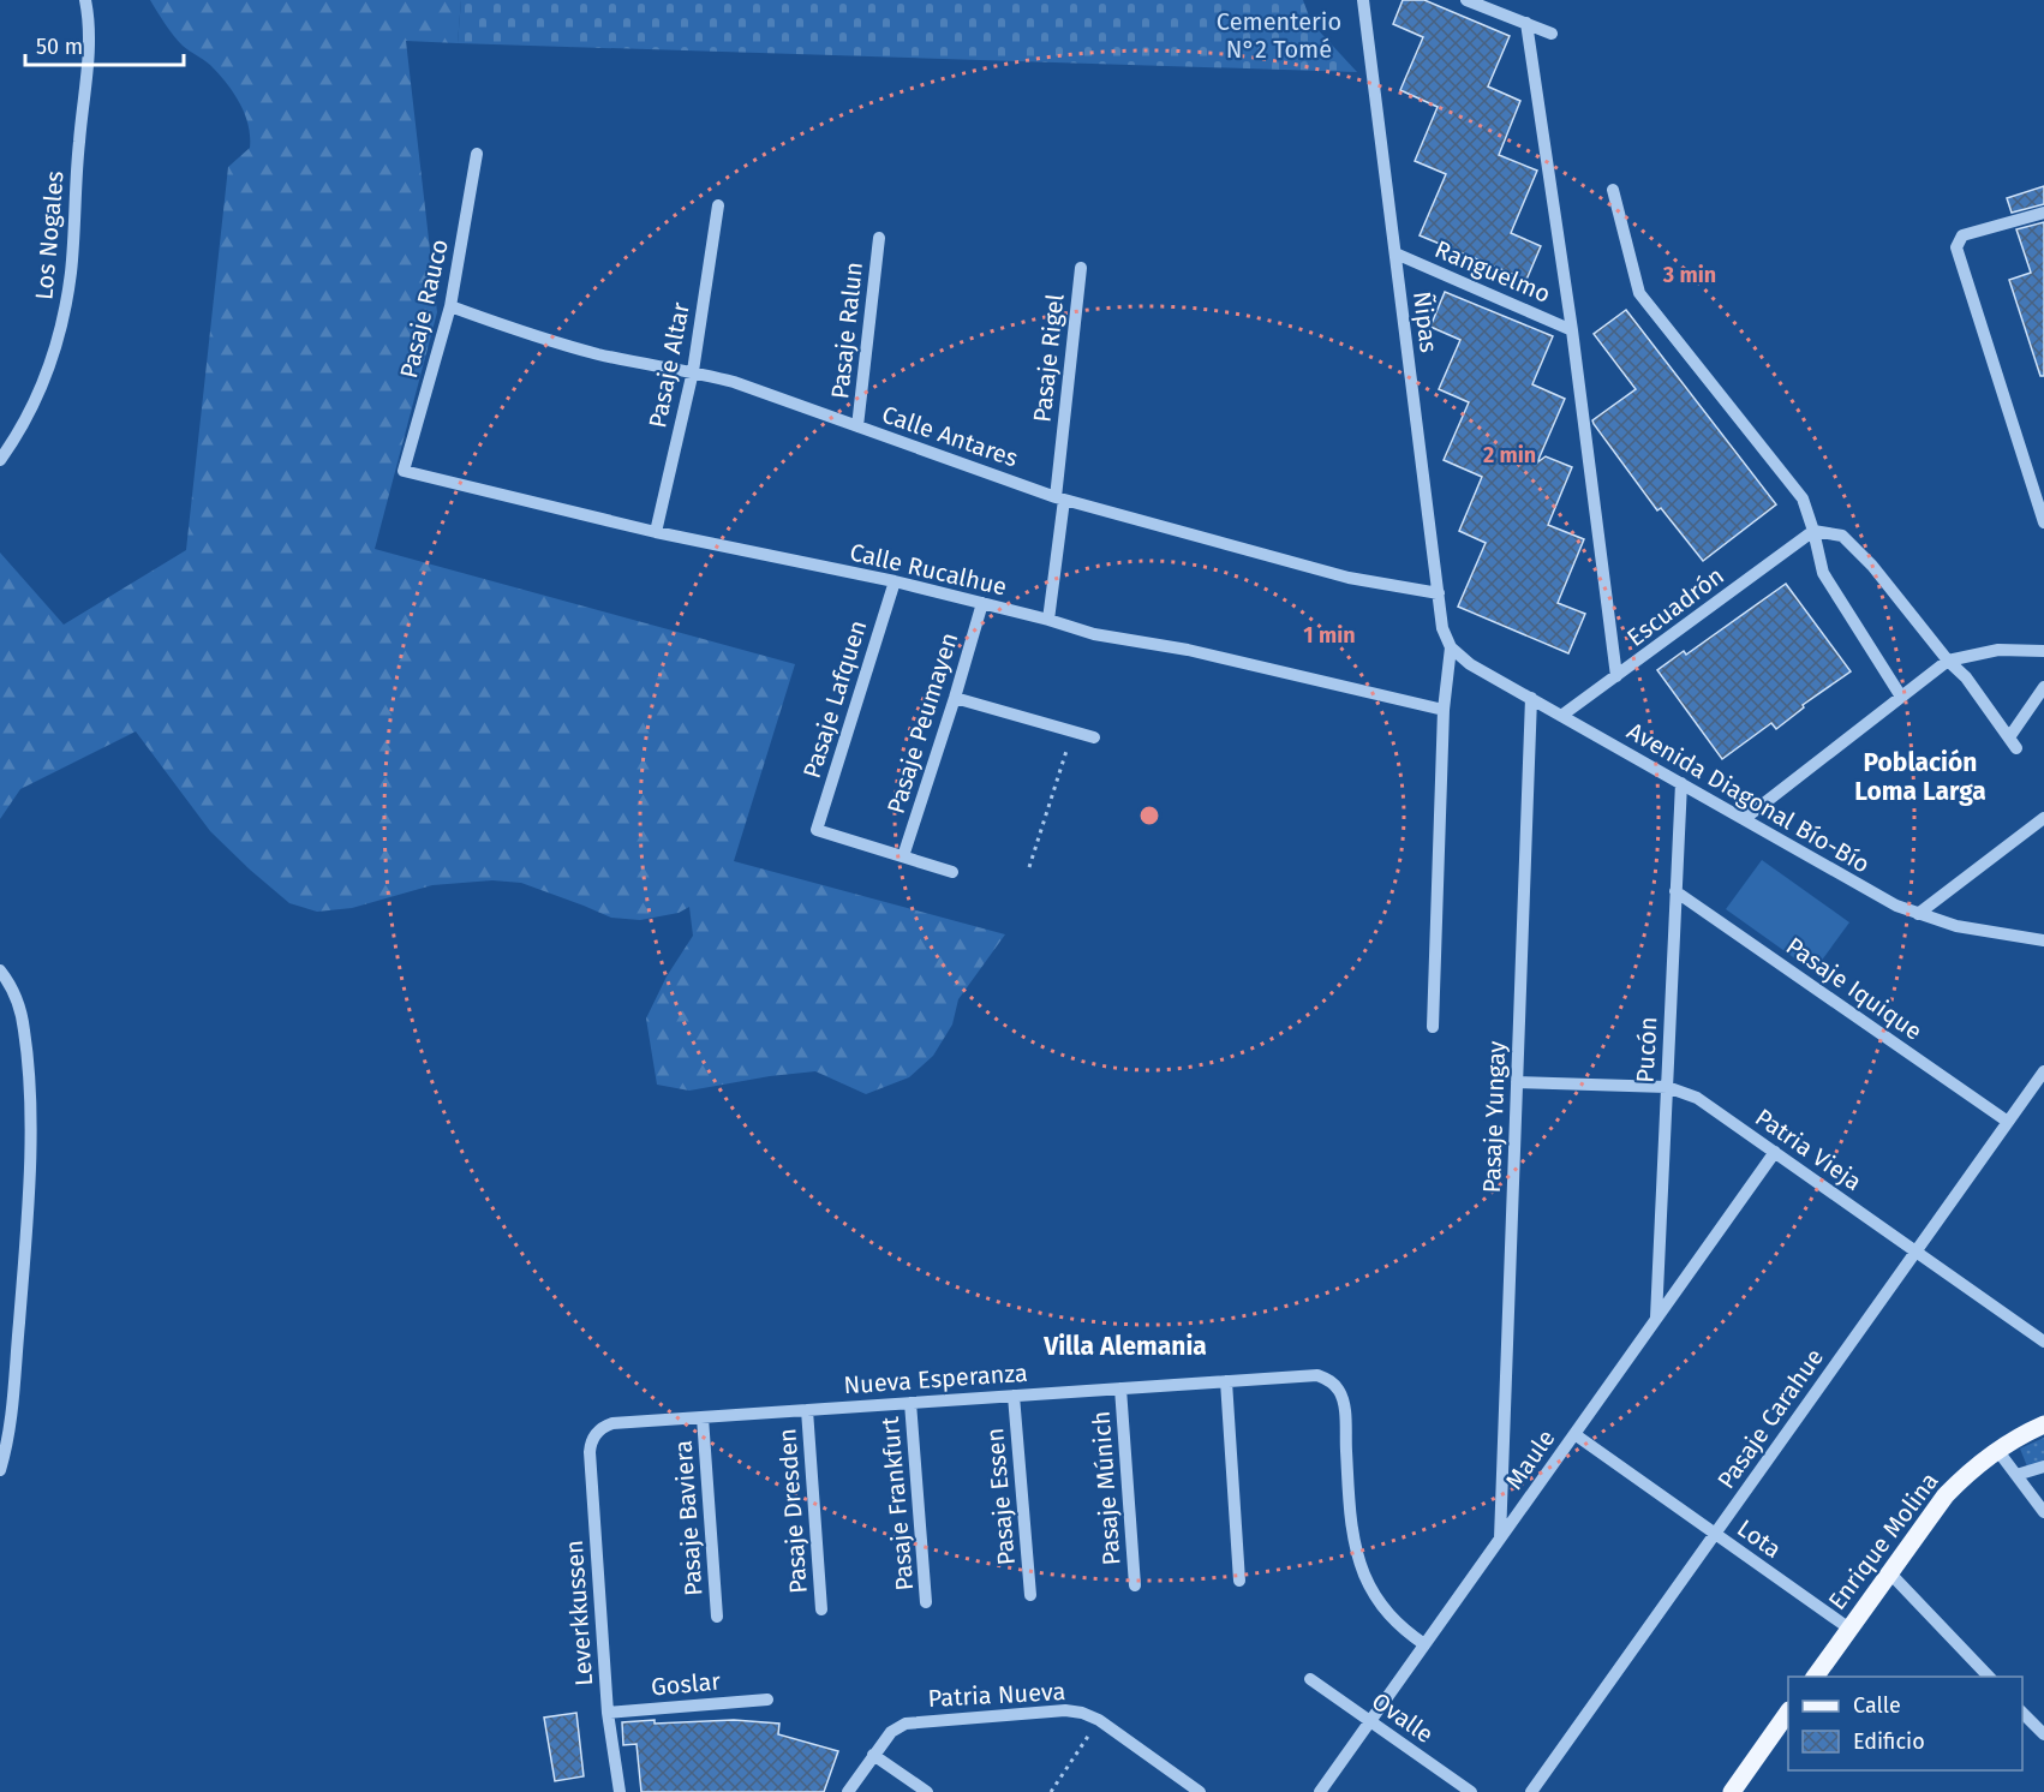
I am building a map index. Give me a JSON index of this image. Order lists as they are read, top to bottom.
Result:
{
  "streets": {
    "main road": ["Enrique Molina"],
    "street": [
      "Los Nogales",
      "Ranguelmo",
      "Pasaje Rauco",
      "Ñipas",
      "Pasaje Ralun",
      "Pasaje Rigel",
      "Pasaje Altar",
      "Calle Antares",
      "Calle Rucalhue",
      "Escuadrón",
      "Pasaje Lafquen",
      "Pasaje Peumayen",
      "Avenida Diagonal Bío-Bío",
      "Pasaje Iquique",
      "Pucón",
      "Pasaje Yungay",
      "Patria Vieja",
      "Nueva Esperanza",
      "Pasaje Carahue",
      "Maule",
      "Pasaje Múnich",
      "Pasaje Essen",
      "Pasaje Frankfurt",
      "Pasaje Dresden",
      "Pasaje Baviera",
      "Lota",
      "Leverkkussen",
      "Goslar",
      "Patria Nueva",
      "Ovalle"
    ]
  },
  "crossings": [
    ["Ranguelmo", "Ñipas"],
    ["Pasaje Rauco", "Calle Antares"],
    ["Pasaje Rauco", "Calle Rucalhue"],
    ["Ñipas", "Calle Antares"],
    ["Ñipas", "Avenida Diagonal Bío-Bío"],
    ["Pasaje Ralun", "Calle Antares"],
    ["Pasaje Rigel", "Calle Antares"],
    ["Pasaje Altar", "Calle Antares"],
    ["Pasaje Altar", "Calle Rucalhue"],
    ["Calle Rucalhue", "Pasaje Lafquen"],
    ["Calle Rucalhue", "Pasaje Peumayen"],
    ["Escuadrón", "Avenida Diagonal Bío-Bío"],
    ["Pasaje Lafquen", "Pasaje Peumayen"],
    ["Avenida Diagonal Bío-Bío", "Pucón"],
    ["Avenida Diagonal Bío-Bío", "Pasaje Yungay"],
    ["Pasaje Iquique", "Pucón"],
    ["Pasaje Iquique", "Pasaje Carahue"],
    ["Pucón", "Patria Vieja"],
    ["Pucón", "Maule"],
    ["Pasaje Yungay", "Patria Vieja"],
    ["Pasaje Yungay", "Maule"],
    ["Patria Vieja", "Pasaje Carahue"],
    ["Patria Vieja", "Maule"],
    ["Nueva Esperanza", "Maule"],
    ["Nueva Esperanza", "Pasaje Múnich"],
    ["Nueva Esperanza", "Pasaje Essen"],
    ["Nueva Esperanza", "Pasaje Frankfurt"],
    ["Nueva Esperanza", "Pasaje Dresden"],
    ["Nueva Esperanza", "Pasaje Baviera"],
    ["Nueva Esperanza", "Leverkkussen"],
    ["Pasaje Carahue", "Lota"],
    ["Maule", "Lota"],
    ["Maule", "Ovalle"],
    ["Lota", "Enrique Molina"],
    ["Leverkkussen", "Goslar"]
  ],
  "districts": ["Población Loma Larga", "Villa Alemania"],
  "parks": ["Cementerio N°2 Tomé"],
  "legend": ["Calle", "Edificio"],
  "scale_bar": "50 m",
  "rings": ["3 min", "2 min", "1 min"]
}
